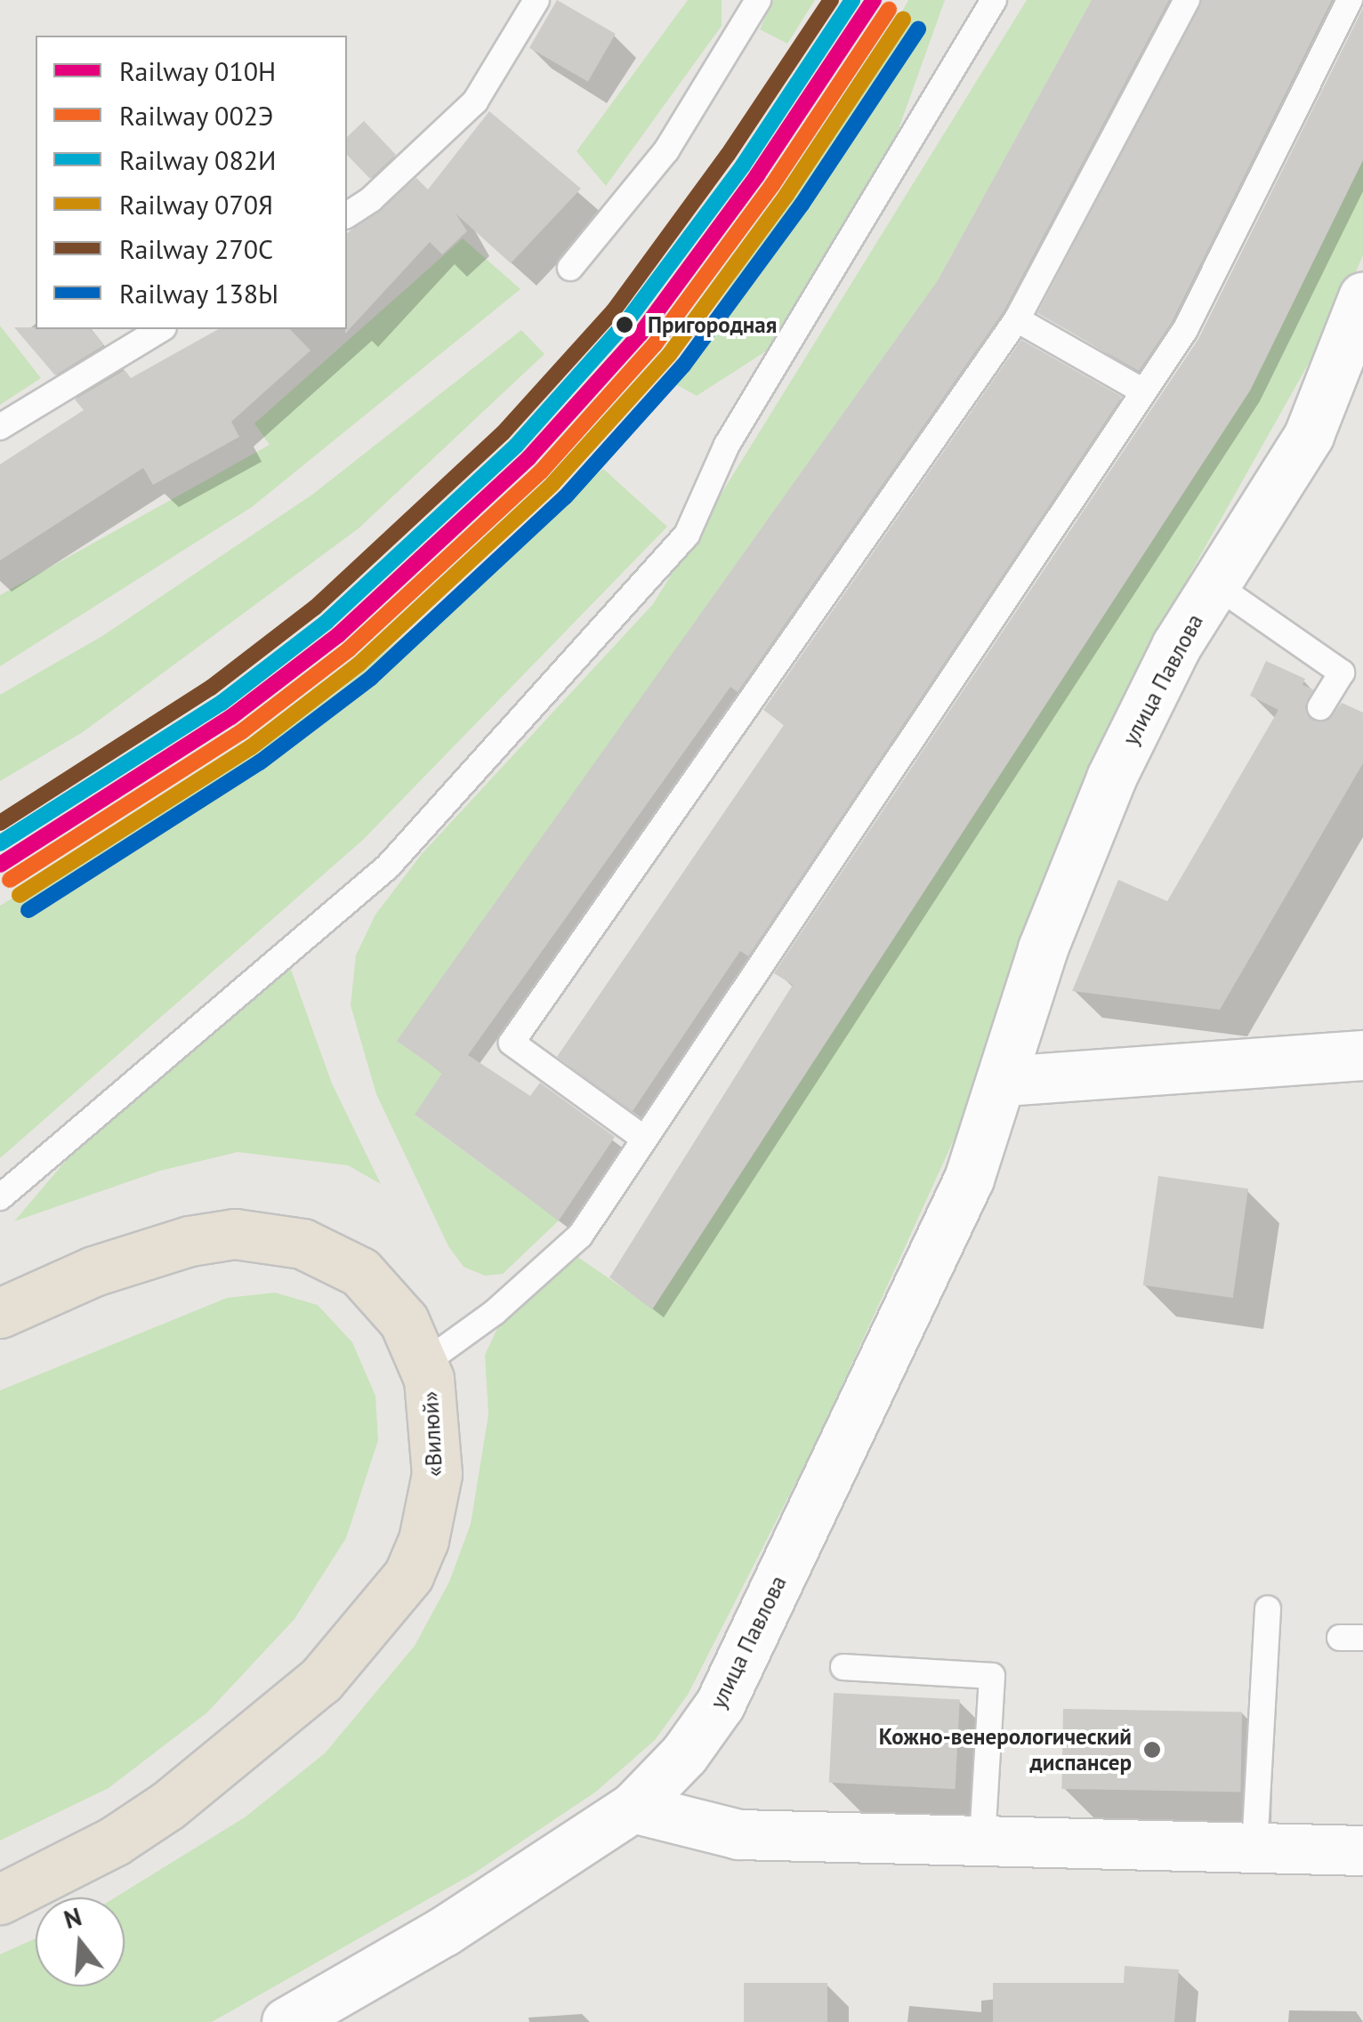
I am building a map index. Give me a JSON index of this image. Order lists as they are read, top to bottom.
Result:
{
  "streets": {
    "highway": ["«Вилюй»"],
    "street": ["улица Павлова"]
  },
  "places": ["Пригородная", "Кожно-венерологический диспансер"],
  "lines": [
    "rail line 010Н",
    "rail line 082И",
    "rail line 270С",
    "rail line 002Э",
    "rail line 070Я",
    "rail line 138Ы"
  ],
  "legend": [
    "Railway 010Н",
    "Railway 002Э",
    "Railway 082И",
    "Railway 070Я",
    "Railway 270С",
    "Railway 138Ы"
  ],
  "north": "top"
}
